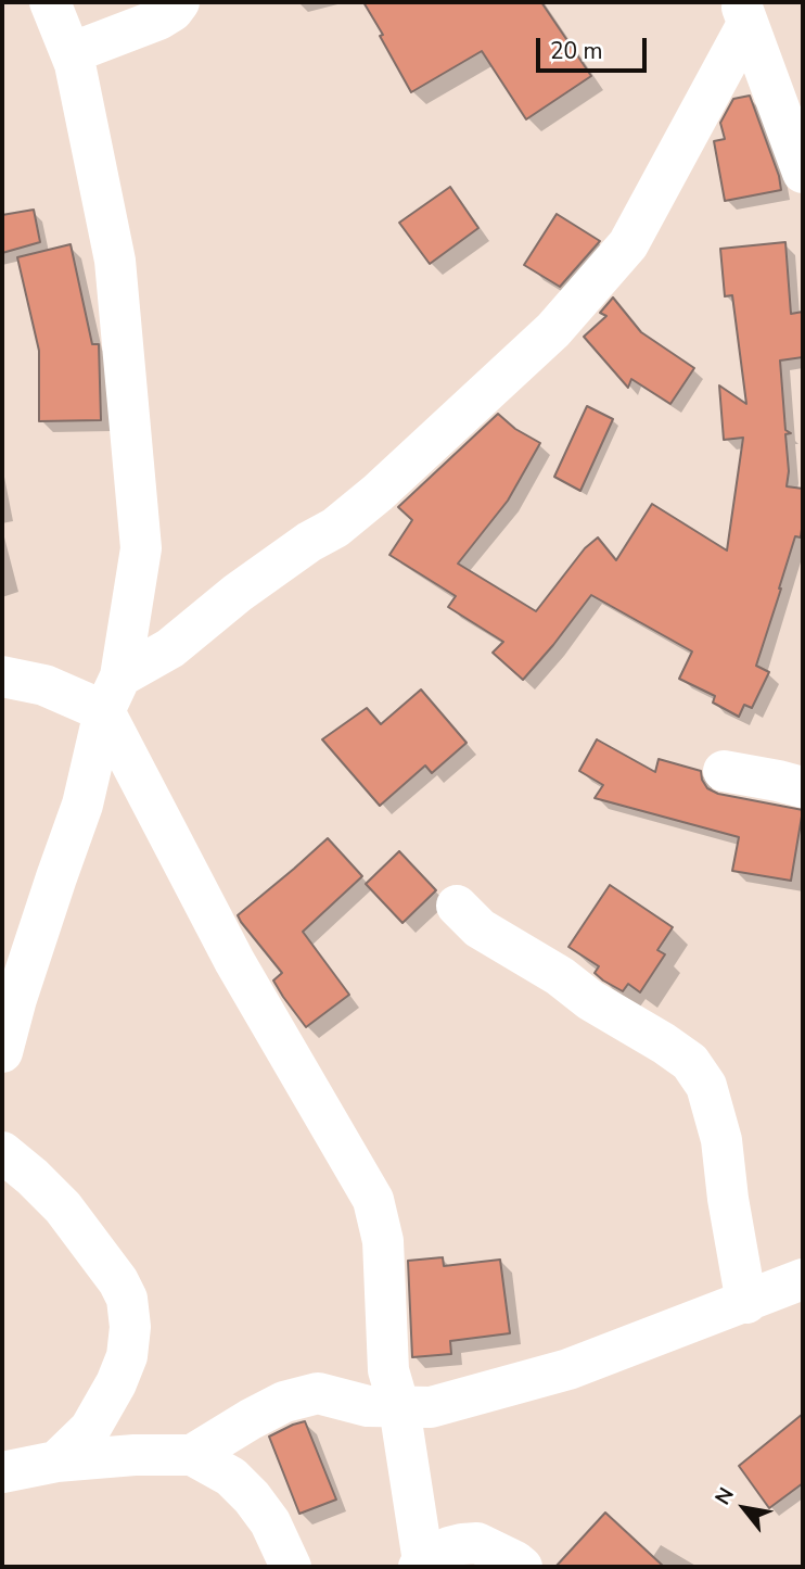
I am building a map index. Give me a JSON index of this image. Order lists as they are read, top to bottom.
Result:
{
  "scale_bar": "20 m",
  "north": "top left"
}
